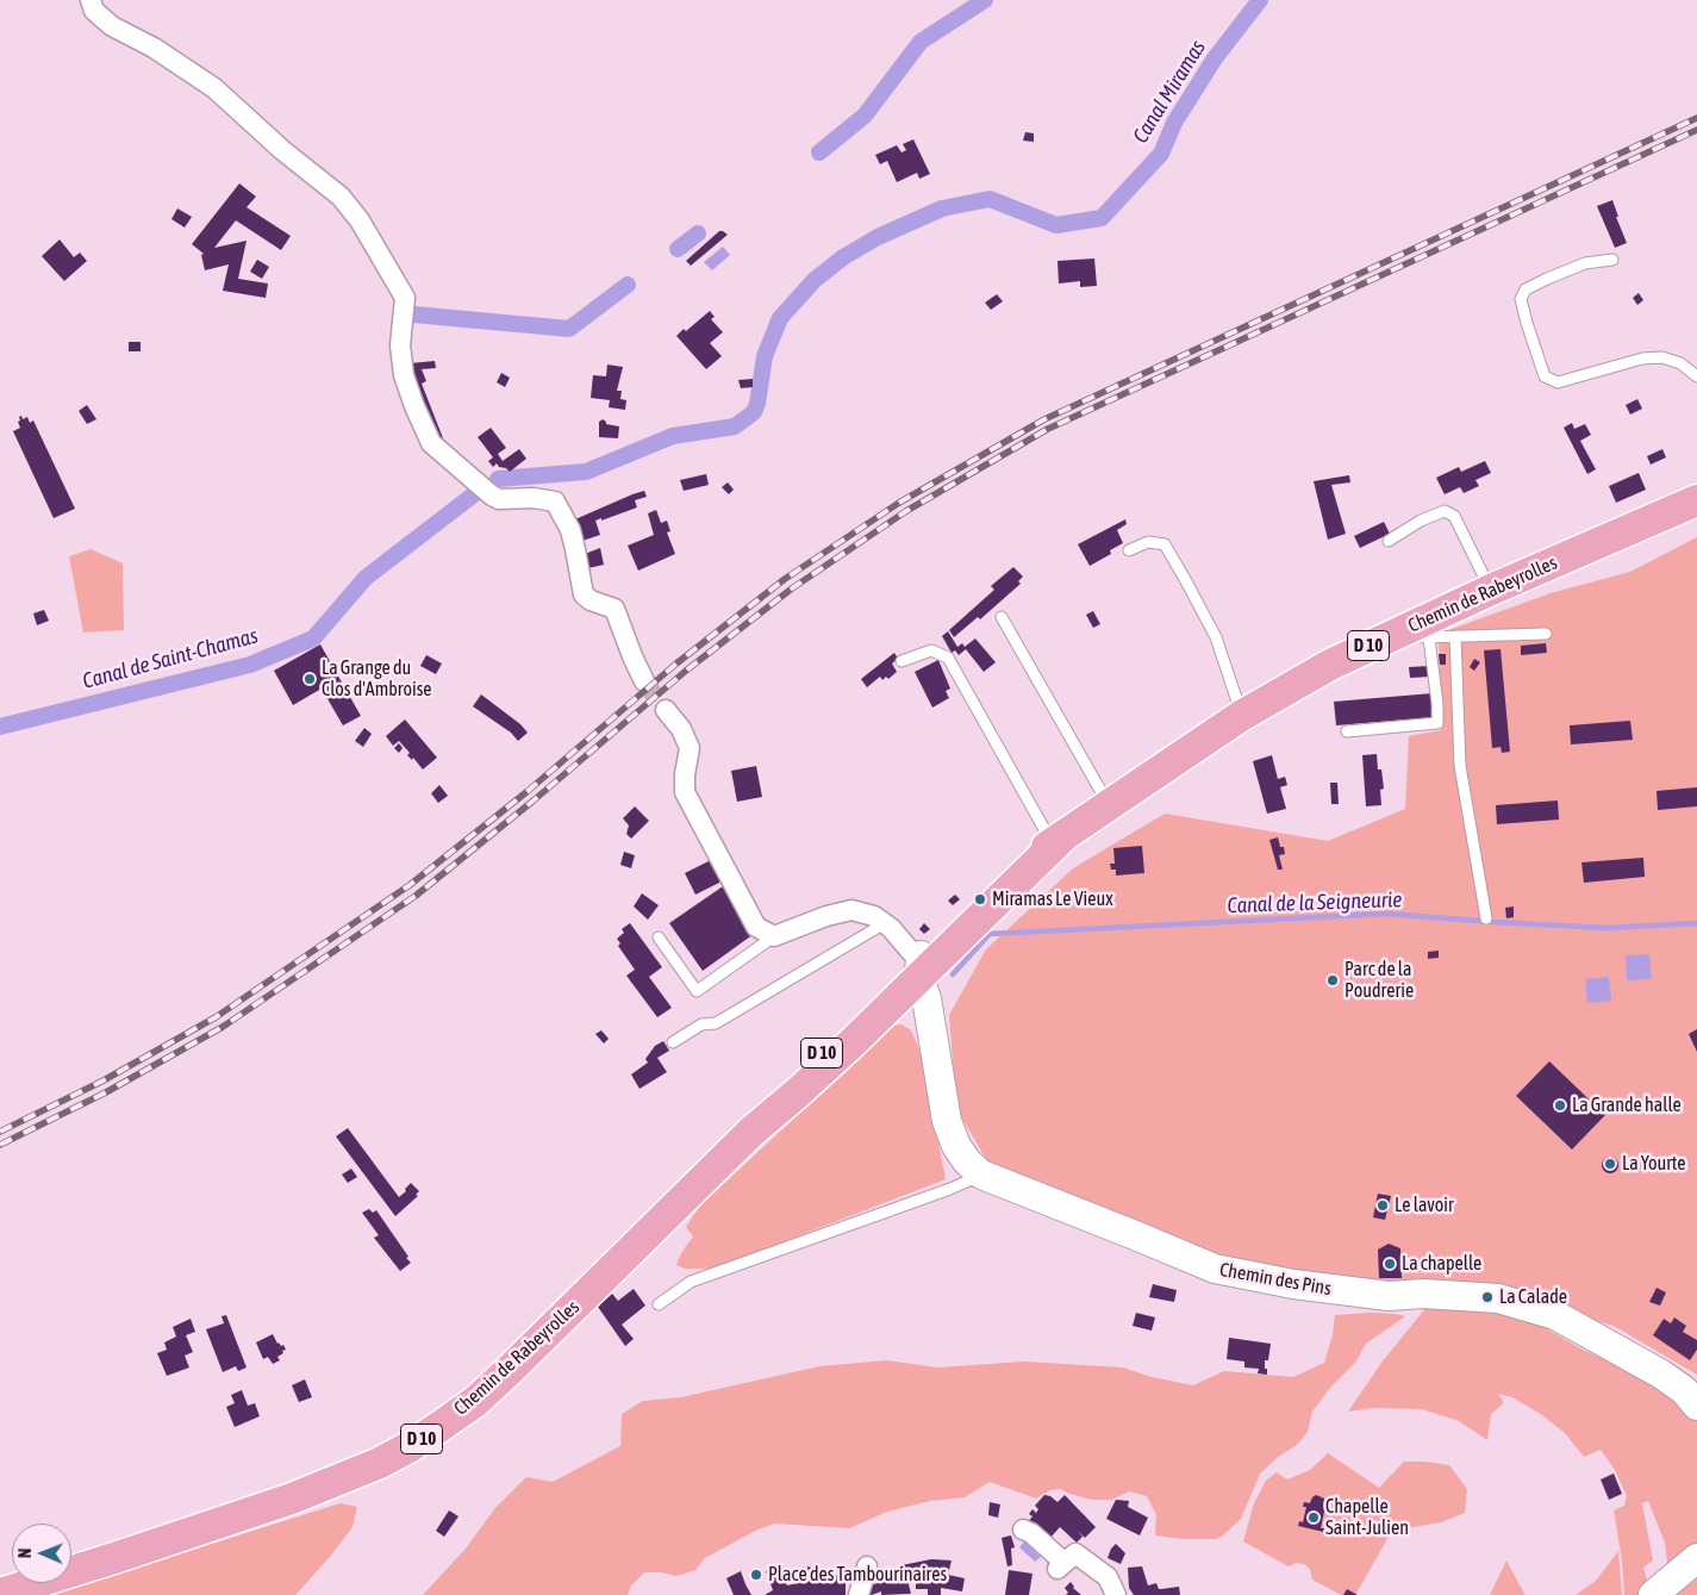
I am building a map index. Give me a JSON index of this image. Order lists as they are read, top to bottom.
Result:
{
  "streets": {
    "main road": ["Chemin de Rabeyrolles", "D 10"],
    "street": ["Chemin des Pins"]
  },
  "crossings": [
    ["Chemin de Rabeyrolles", "Chemin des Pins"]
  ],
  "water": ["Canal Miramas", "Canal de Saint-Chamas", "Canal de la Seigneurie"],
  "places": [
    "La Grange du Clos d'Ambroise",
    "Miramas Le Vieux",
    "Parc de la Poudrerie",
    "La Grande halle",
    "La Yourte",
    "Le lavoir",
    "La chapelle",
    "La Calade",
    "Chapelle Saint-Julien",
    "Place des Tambourinaires"
  ],
  "north": "left"
}
